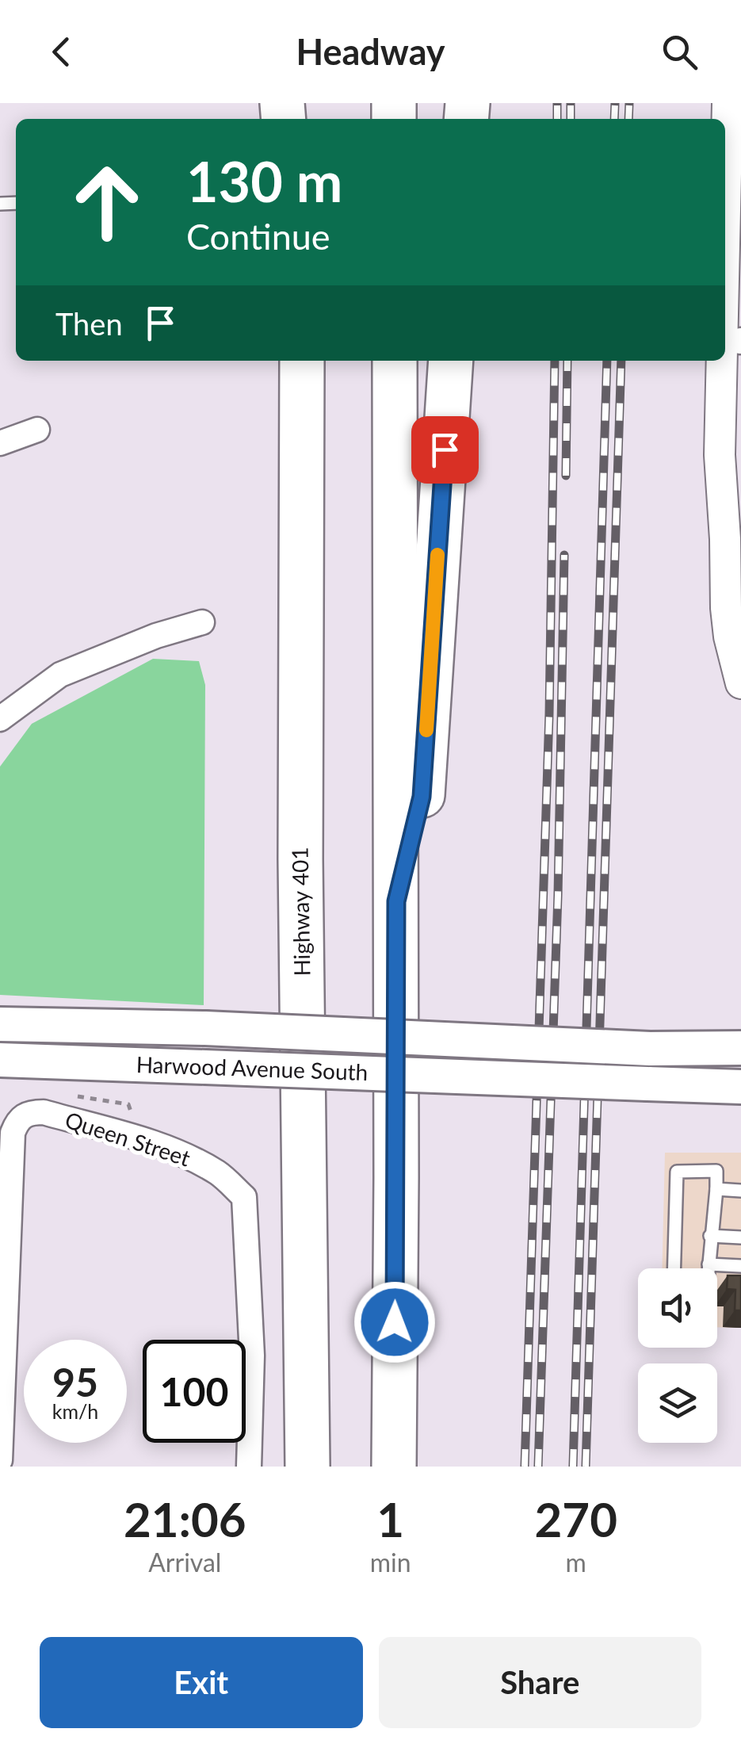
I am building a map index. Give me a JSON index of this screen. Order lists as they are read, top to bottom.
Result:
{
  "streets": {
    "highway": ["Highway 401"],
    "main road": ["Harwood Avenue South"],
    "street": ["Queen Street"]
  },
  "page": {
    "header": "Headway",
    "turn": ["130 m", "Continue"],
    "then": "Then",
    "speed": "95 km/h",
    "limit": "100",
    "eta": [
      "21:06",
      "Arrival",
      "1",
      "min",
      "270",
      "m"
    ],
    "buttons": ["Exit", "Share"]
  }
}
